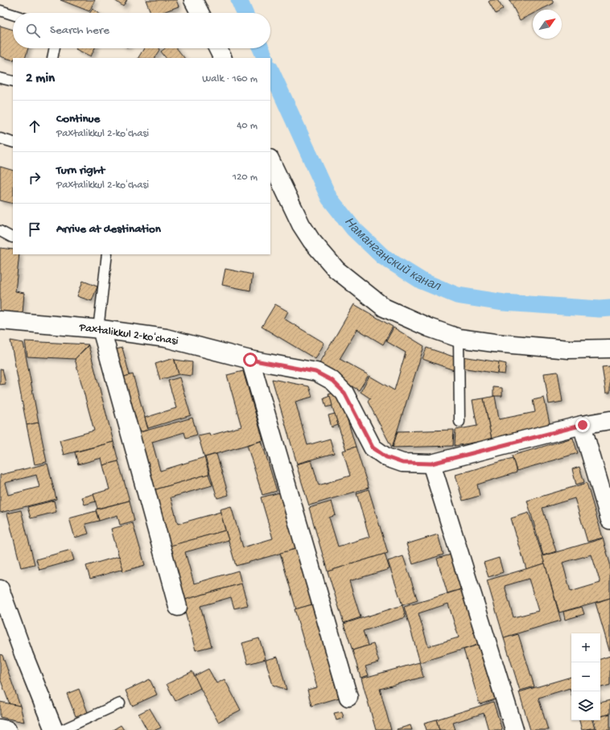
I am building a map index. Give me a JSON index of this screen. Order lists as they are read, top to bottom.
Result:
{
  "streets": {
    "street": ["Paxtalikkul 2-koʻchasi"]
  },
  "water": ["Наманганский канал"],
  "north": "top right",
  "page": {
    "search": "Search here",
    "heading": ["2 min", "Walk · 160 m"],
    "list": [
      ["Continue", "Paxtalikkul 2-koʻchasi", "40 m"],
      ["Turn right", "Paxtalikkul 2-koʻchasi", "120 m"],
      "Arrive at destination"
    ],
    "map_buttons": ["+", "−"]
  }
}
